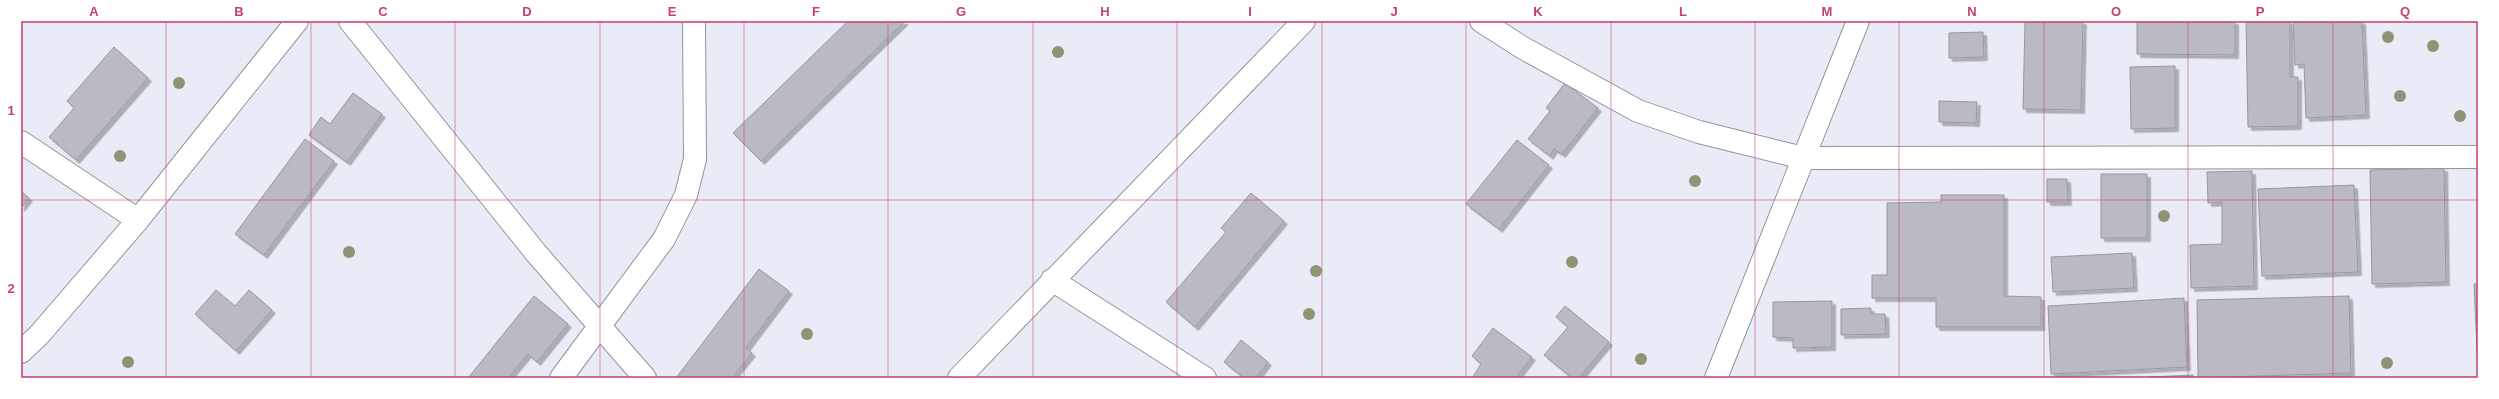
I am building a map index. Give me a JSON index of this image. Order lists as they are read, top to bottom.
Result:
{
  "grid": {
    "columns": [
      "A",
      "B",
      "C",
      "D",
      "E",
      "F",
      "G",
      "H",
      "I",
      "J",
      "K",
      "L",
      "M",
      "N",
      "O",
      "P",
      "Q"
    ],
    "rows": ["1", "2"]
  }
}
